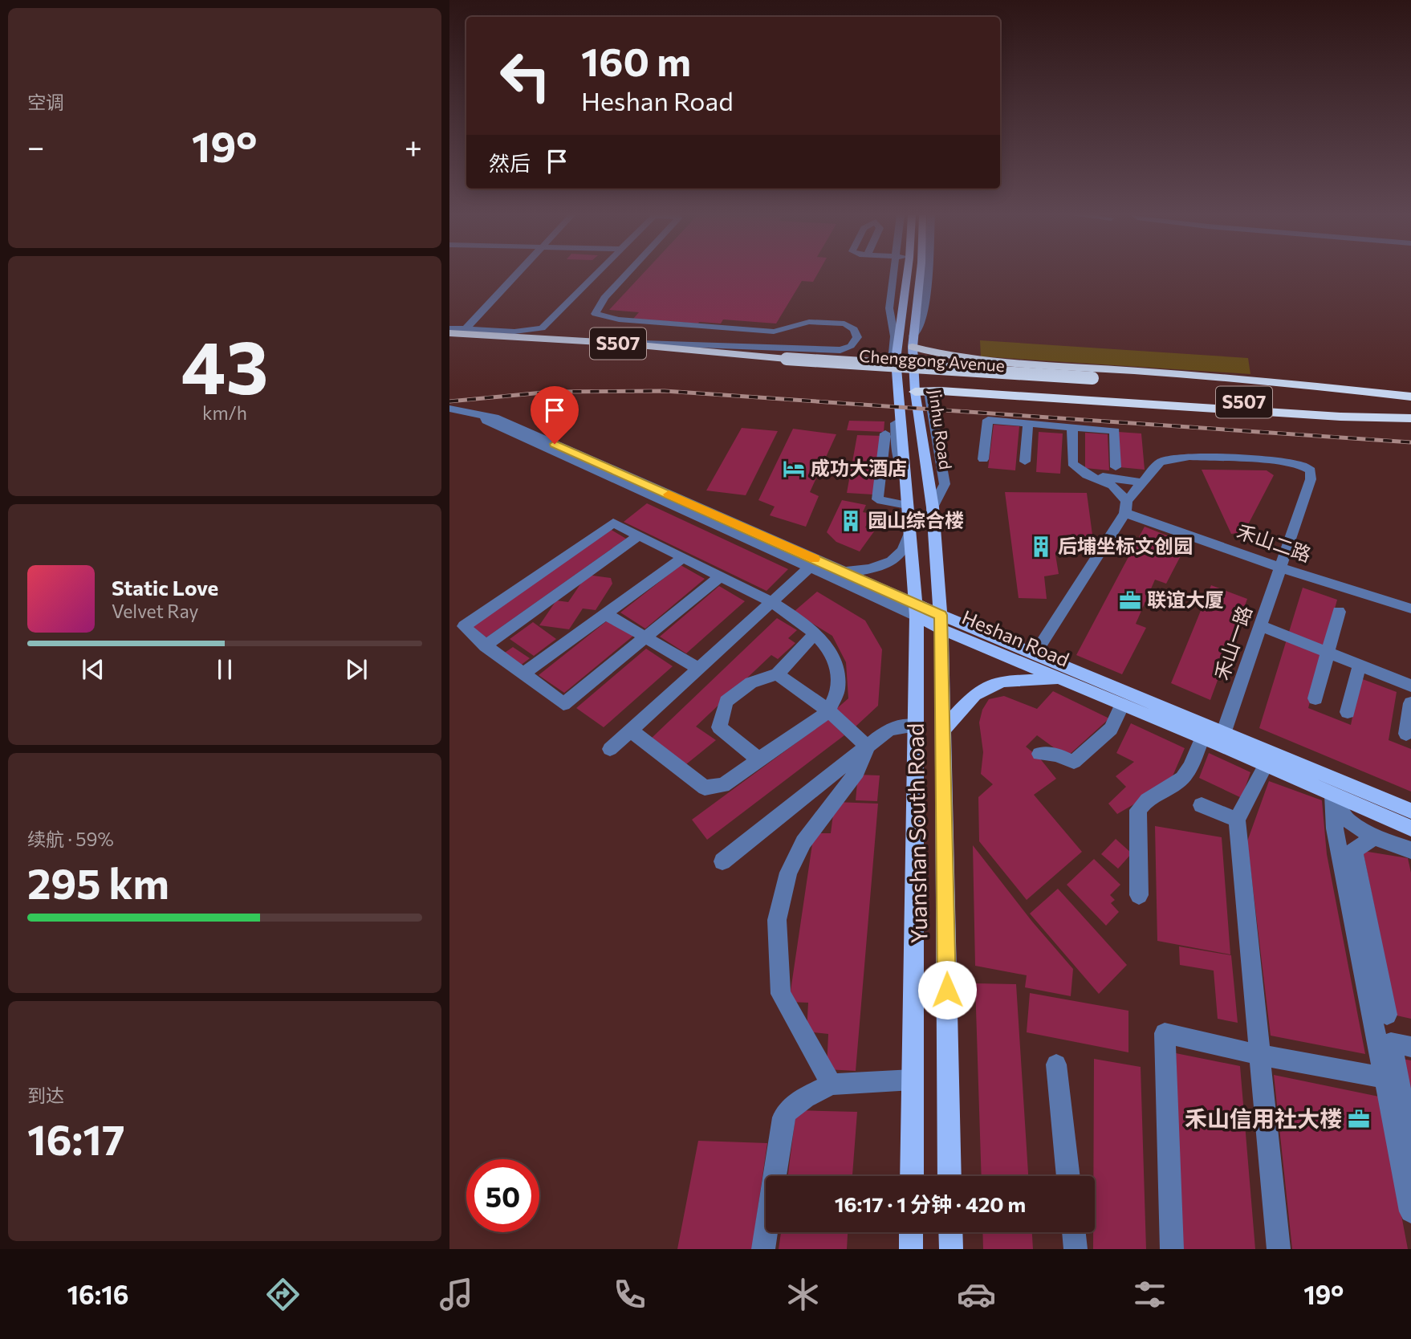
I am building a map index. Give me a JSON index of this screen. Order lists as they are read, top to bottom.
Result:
{
  "streets": {
    "highway": ["S507", "Chenggong Avenue"],
    "main road": ["Jinhu Road", "Heshan Road", "Yuanshan South Road"],
    "street": ["禾山二路", "禾山一路"]
  },
  "crossings": [
    ["Jinhu Road", "Heshan Road"],
    ["Jinhu Road", "Yuanshan South Road"],
    ["禾山二路", "禾山一路"],
    ["Heshan Road", "禾山一路"],
    ["Heshan Road", "Yuanshan South Road"]
  ],
  "places": {
    "hotel": ["成功大酒店"],
    "building": ["园山综合楼", "后埔坐标文创园"],
    "office": ["联谊大厦", "禾山信用社大楼"]
  },
  "page": {
    "tile": [
      "空调",
      ["43", "km/h"],
      ["续航 · 59%", "295 km"],
      ["到达", "16:17"]
    ],
    "turn": ["160 m", "Heshan Road"],
    "heat": ["−", "19°", "+"],
    "then": "然后",
    "song": ["Static Love", "Velvet Ray"],
    "limit": "50",
    "trip": "16:17 · 1 分钟 · 420 m",
    "tabs": ["16:16", "19°"]
  }
}
